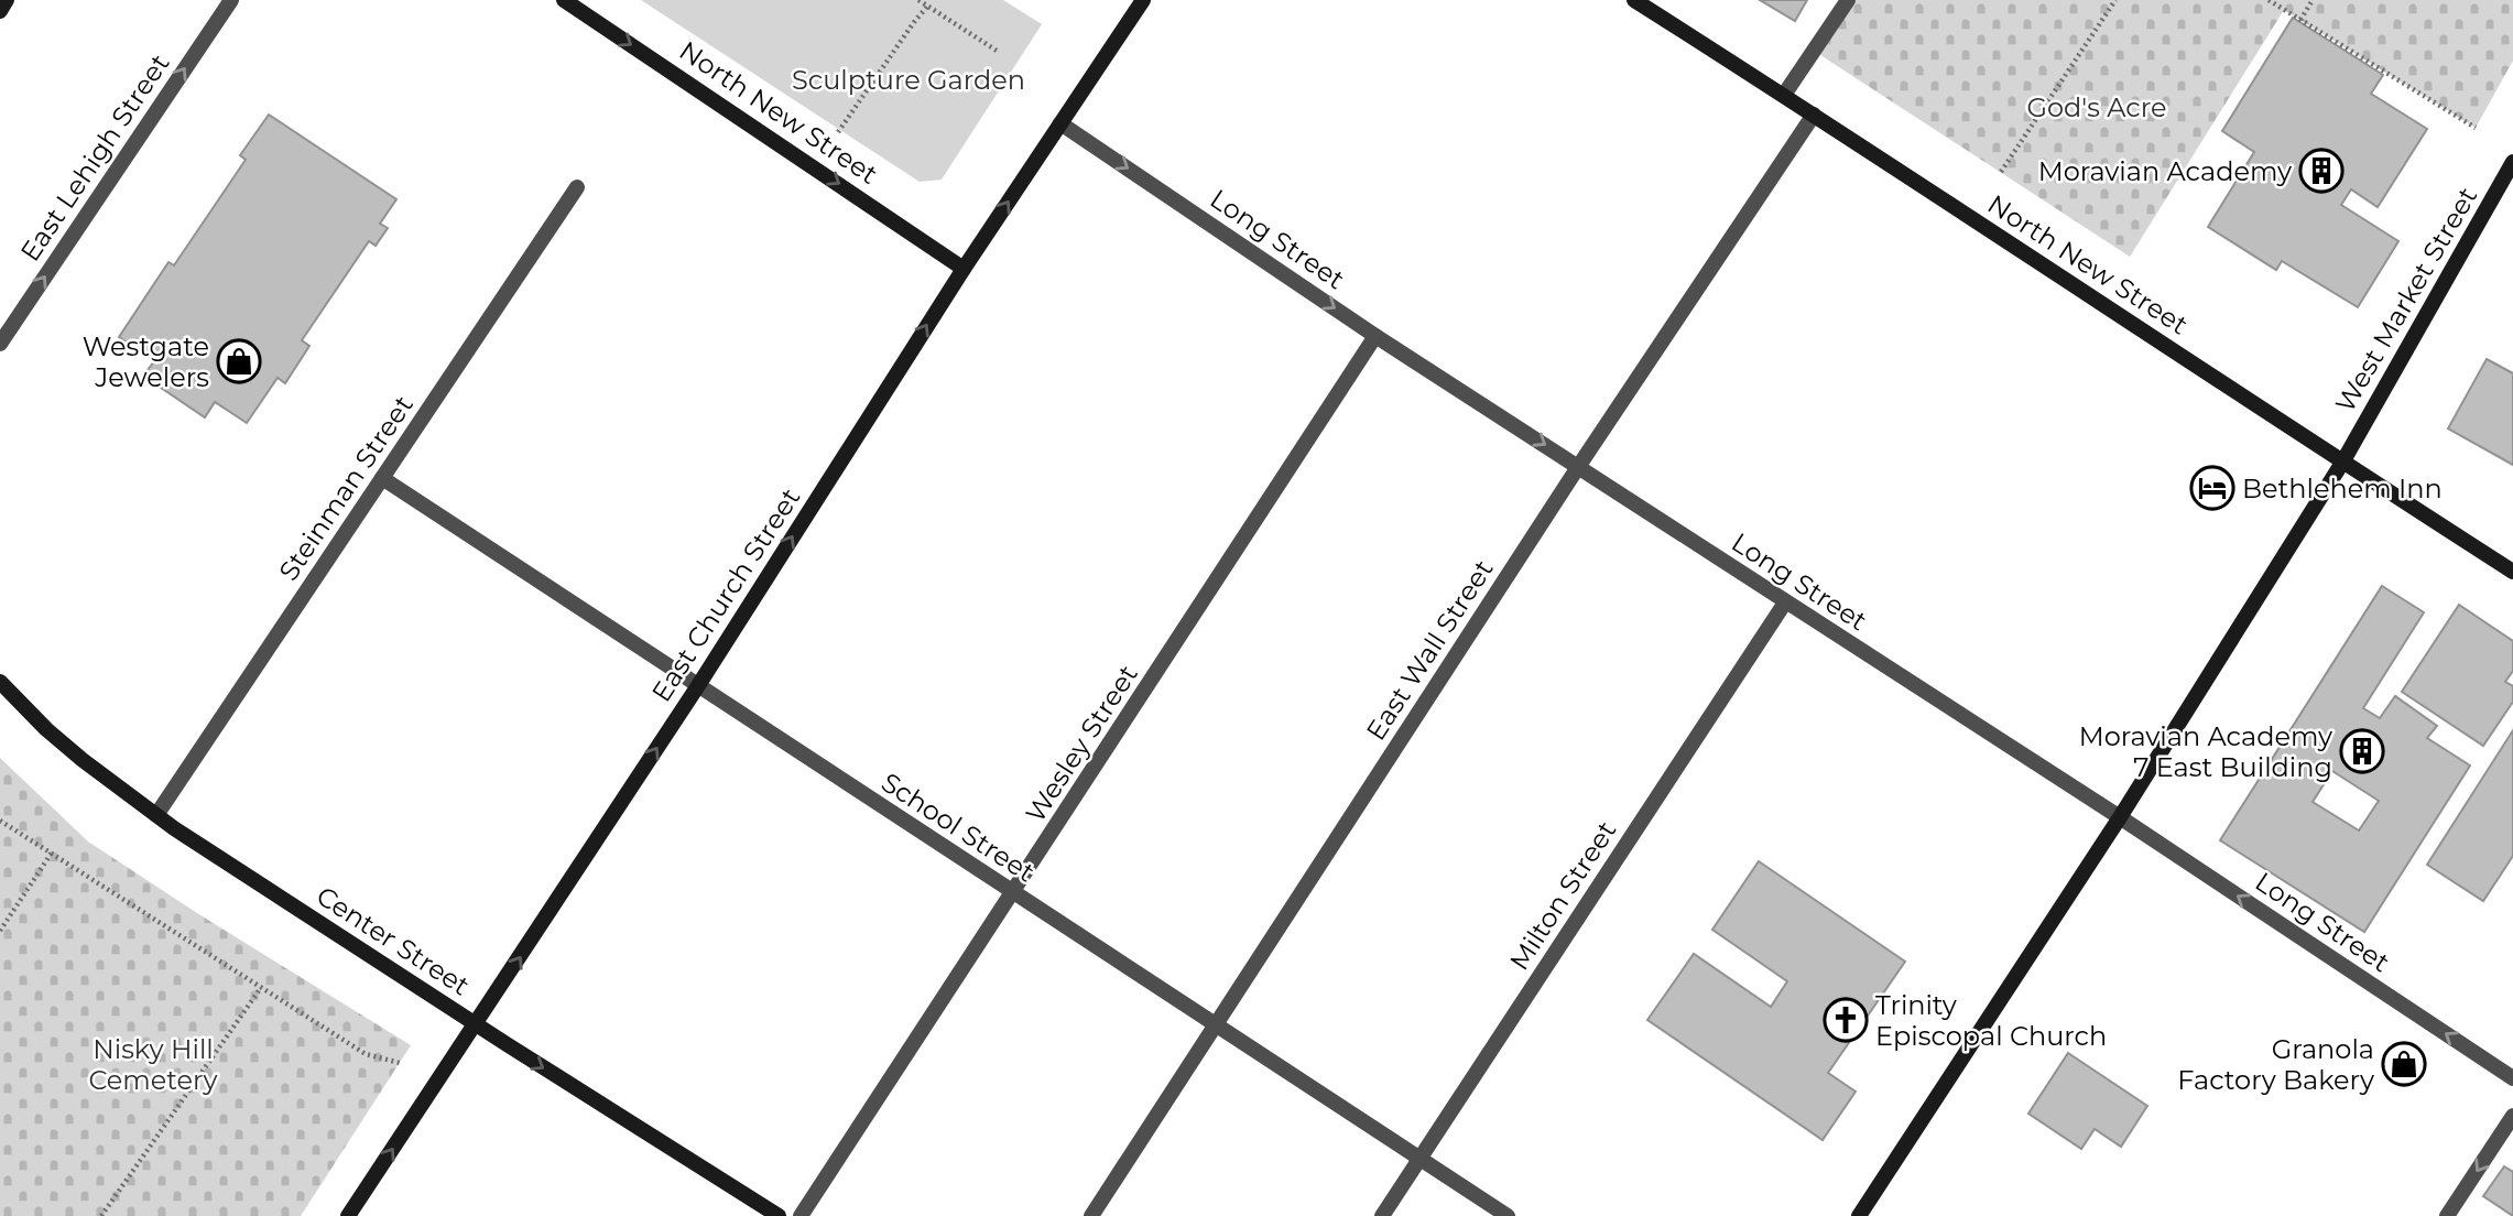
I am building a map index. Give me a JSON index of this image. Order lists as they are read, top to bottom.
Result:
{
  "streets": {
    "main road": [
      "North New Street",
      "West Market Street",
      "East Church Street",
      "Center Street"
    ],
    "street": [
      "East Lehigh Street",
      "Long Street",
      "Steinman Street",
      "East Wall Street",
      "Wesley Street",
      "School Street",
      "Milton Street"
    ]
  },
  "crossings": [
    ["North New Street", "West Market Street"],
    ["North New Street", "East Church Street"],
    ["North New Street", "East Wall Street"],
    ["Long Street", "West Market Street"],
    ["Long Street", "East Church Street"],
    ["Long Street", "East Wall Street"],
    ["Long Street", "Wesley Street"],
    ["Long Street", "Milton Street"],
    ["Steinman Street", "School Street"],
    ["Steinman Street", "Center Street"],
    ["East Church Street", "School Street"],
    ["East Church Street", "Center Street"],
    ["East Wall Street", "School Street"],
    ["Wesley Street", "School Street"],
    ["School Street", "Milton Street"]
  ],
  "one_way": ["East Lehigh Street", "East Church Street", "Center Street"],
  "parks": ["Sculpture Garden", "God's Acre", "Nisky Hill Cemetery"],
  "places": {
    "building": ["Moravian Academy", "Moravian Academy 7 East Building"],
    "shop": ["Westgate Jewelers", "Granola Factory Bakery"],
    "hotel": ["Bethlehem Inn"],
    "church": ["Trinity Episcopal Church"]
  }
}
